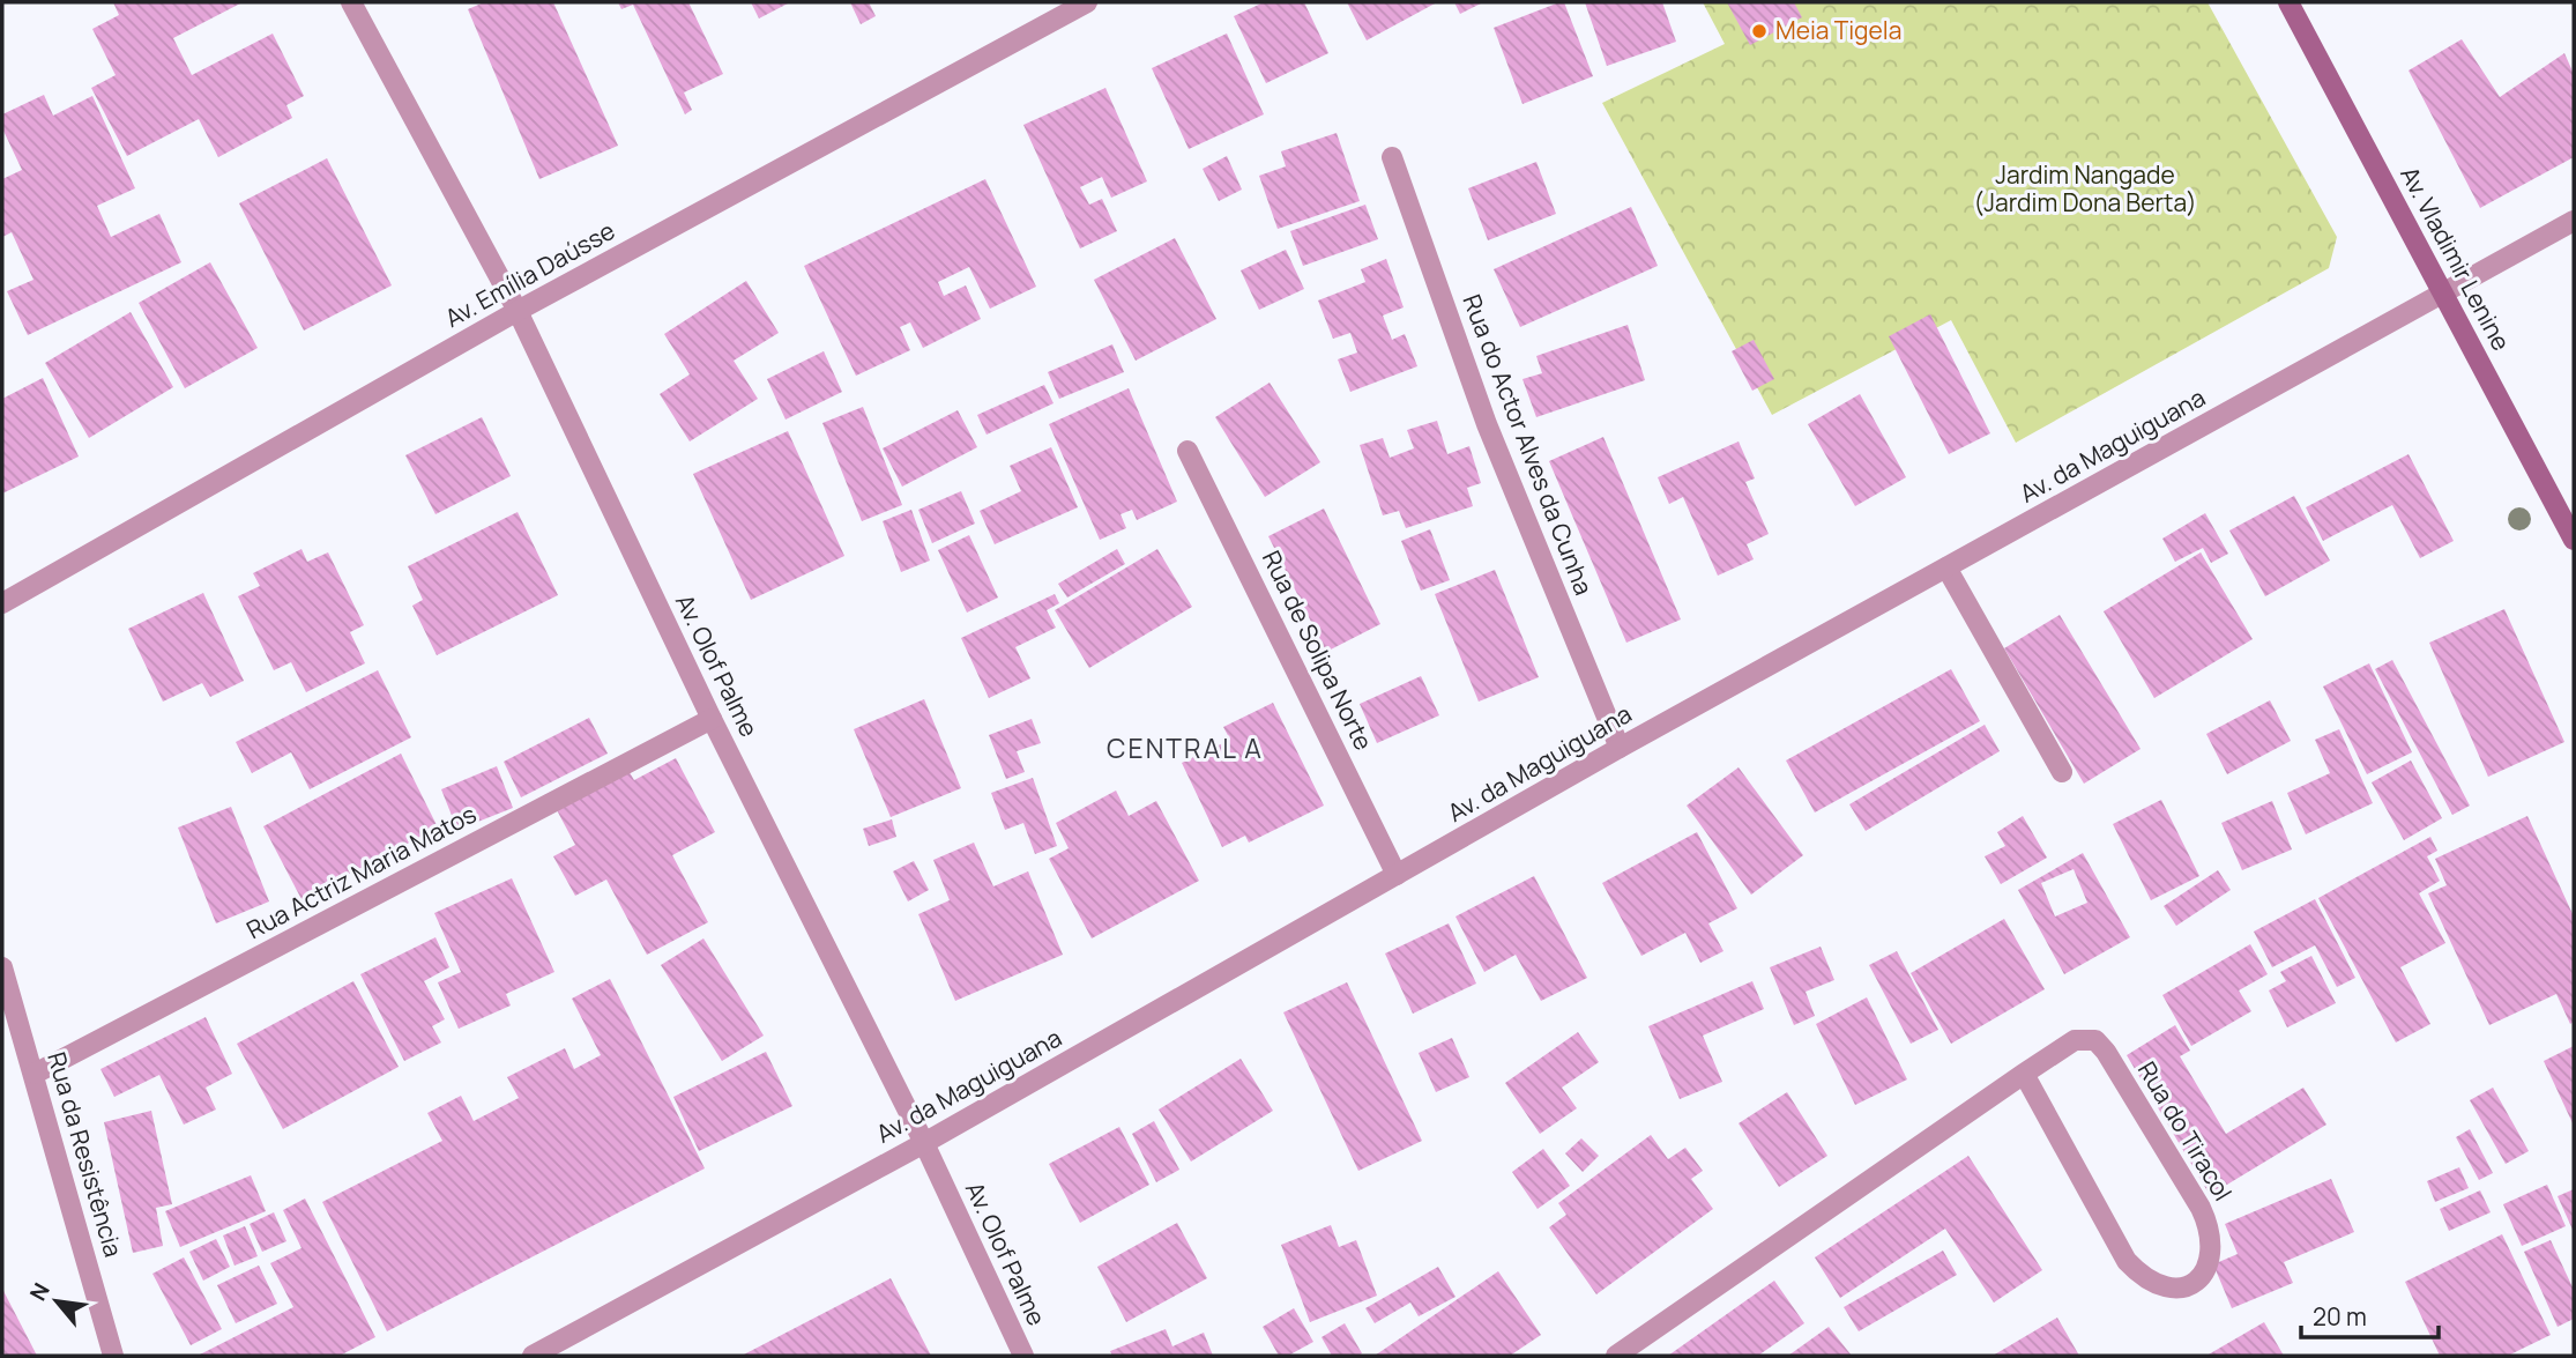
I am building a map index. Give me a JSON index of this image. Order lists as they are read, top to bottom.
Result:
{
  "streets": {
    "main road": ["Av. Vladimir Lenine"],
    "street": [
      "Av. Emília Daússe",
      "Rua do Actor Alves da Cunha",
      "Av. da Maguiguana",
      "Rua de Solipa Norte",
      "Av. Olof Palme",
      "Rua Actriz Maria Matos",
      "Rua do Tiracol",
      "Rua da Resistência"
    ]
  },
  "crossings": [
    ["Av. Vladimir Lenine", "Av. da Maguiguana"],
    ["Av. Emília Daússe", "Av. Olof Palme"],
    ["Rua do Actor Alves da Cunha", "Av. da Maguiguana"],
    ["Av. da Maguiguana", "Rua de Solipa Norte"],
    ["Av. da Maguiguana", "Av. Olof Palme"],
    ["Av. Olof Palme", "Rua Actriz Maria Matos"],
    ["Rua Actriz Maria Matos", "Rua da Resistência"]
  ],
  "districts": ["CENTRAL A"],
  "parks": ["Jardim Nangade (Jardim Dona Berta)"],
  "places": ["Meia Tigela"],
  "scale_bar": "20 m",
  "north": "top left"
}
